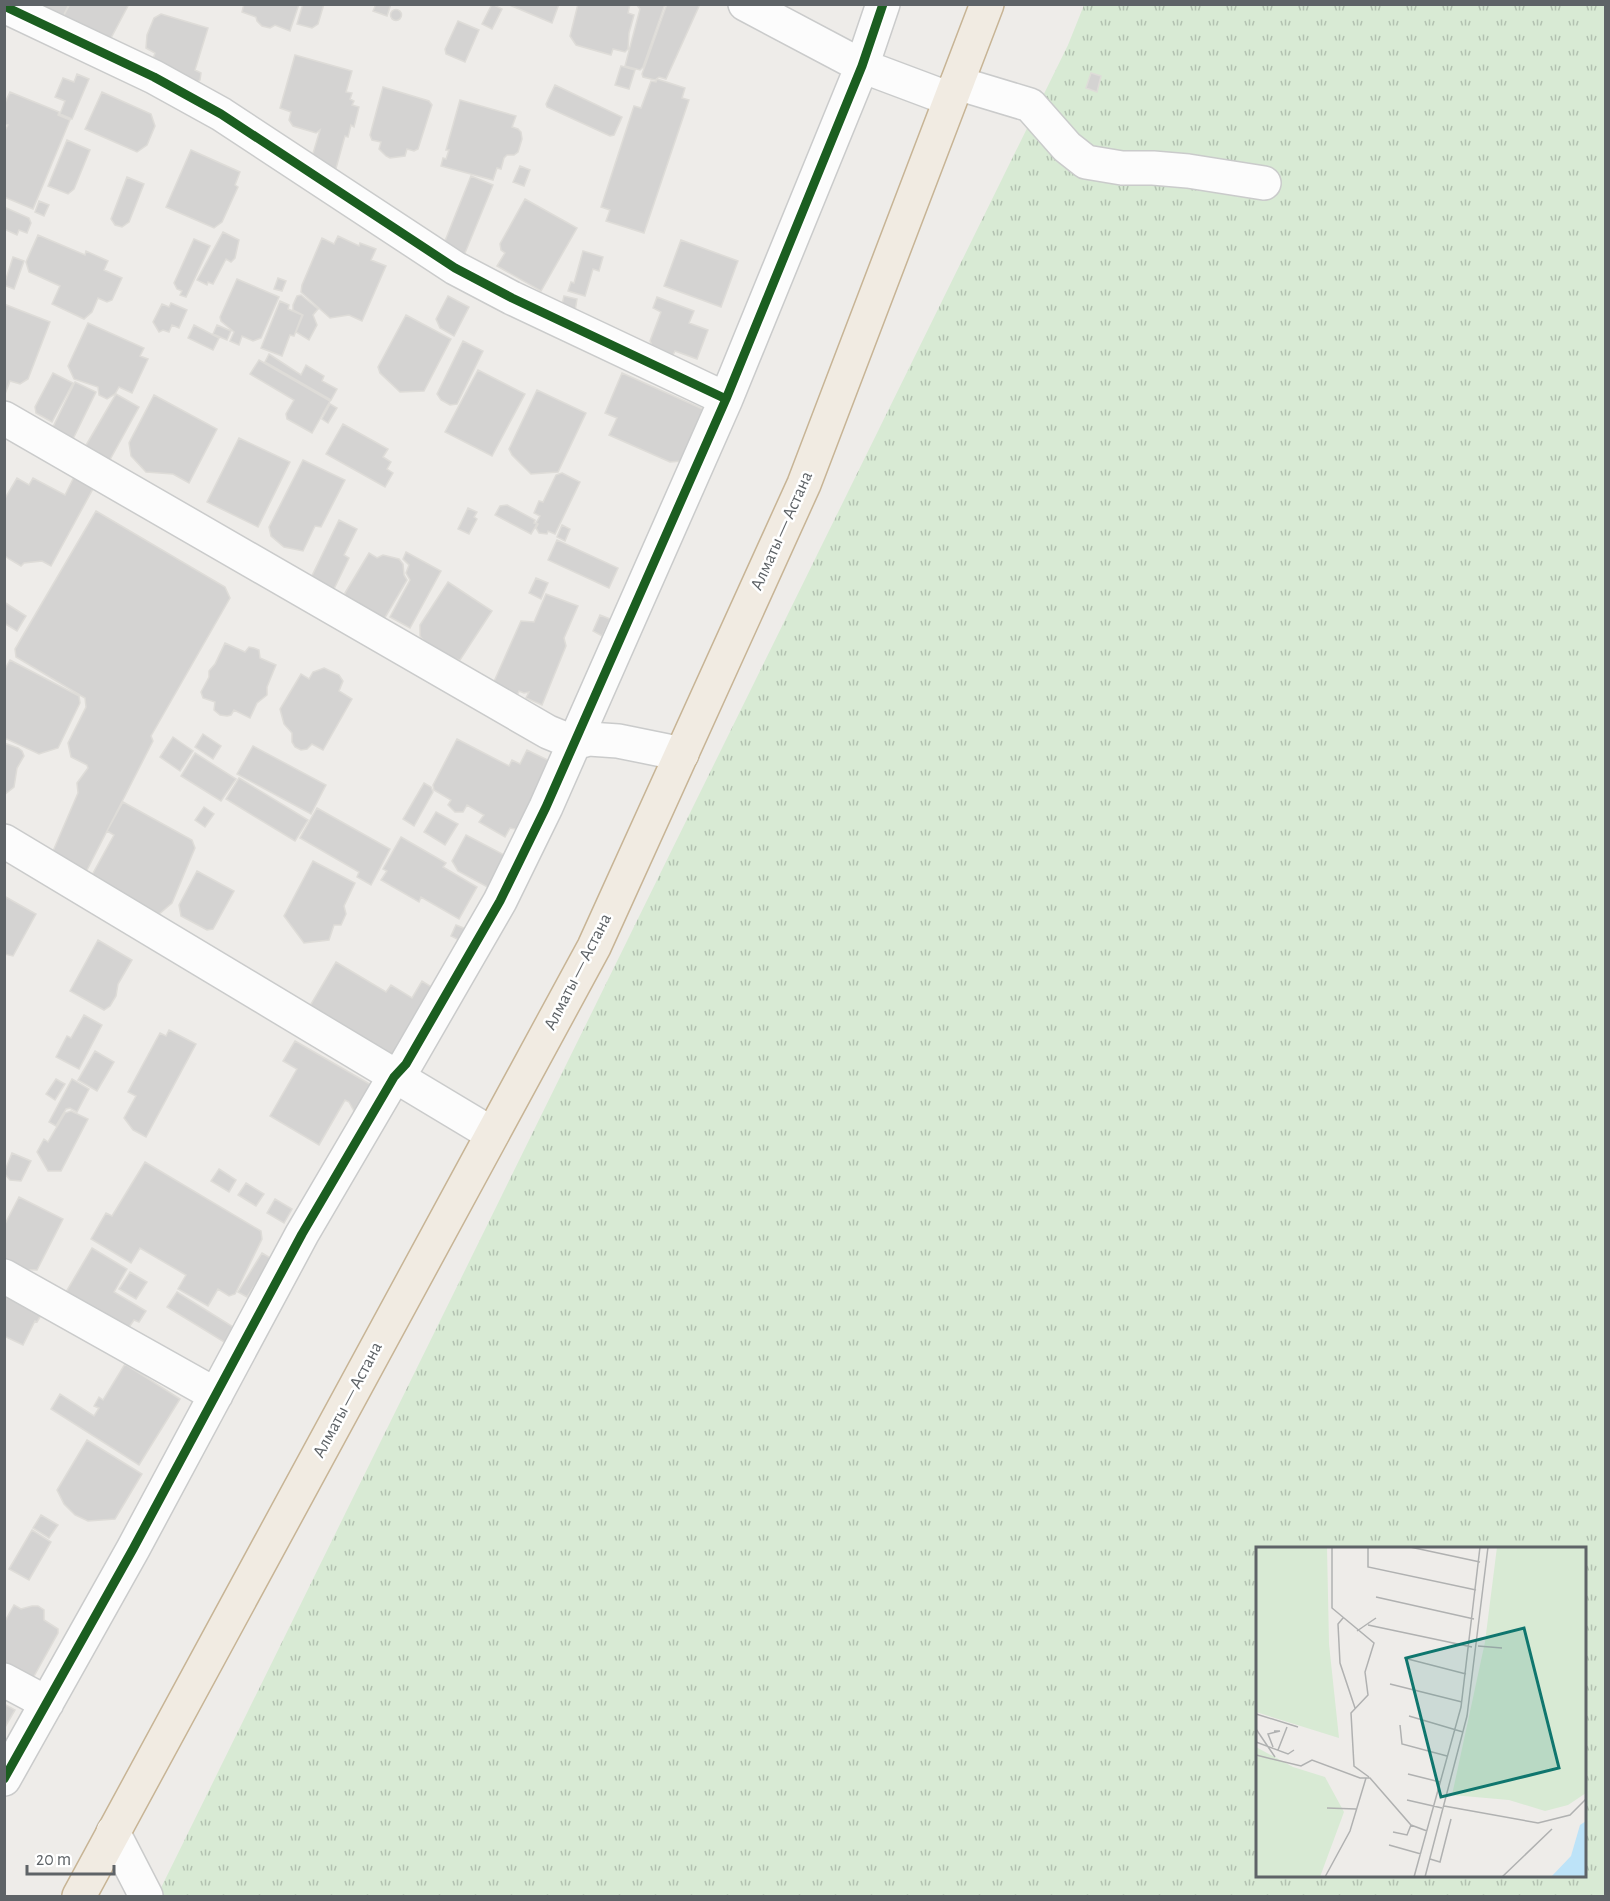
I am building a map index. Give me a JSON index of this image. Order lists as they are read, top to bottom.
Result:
{
  "streets": {
    "highway": ["Алматы — Астана"]
  },
  "scale_bar": "20 m"
}
